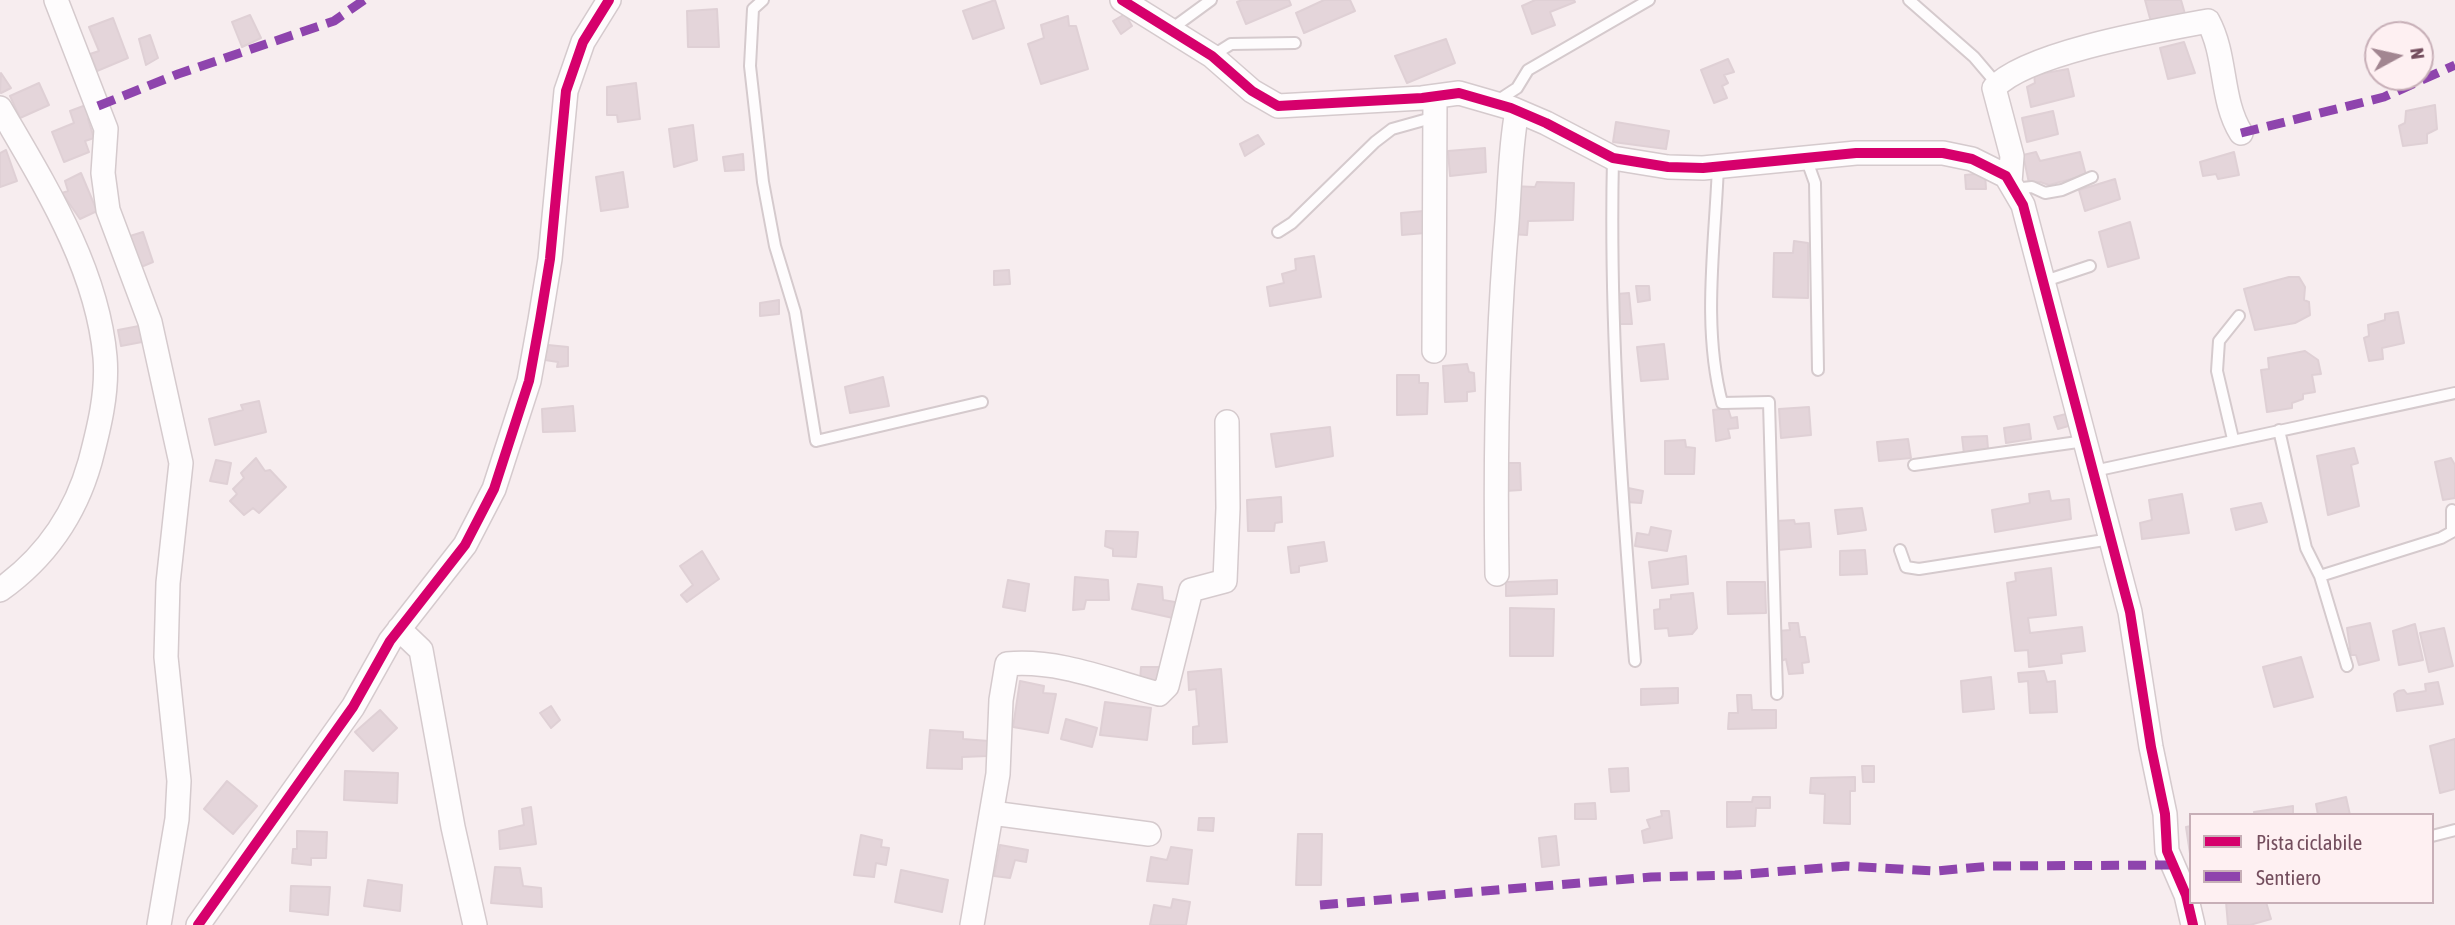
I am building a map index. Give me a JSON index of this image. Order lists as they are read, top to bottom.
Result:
{
  "legend": ["Pista ciclabile", "Sentiero"],
  "north": "right"
}
